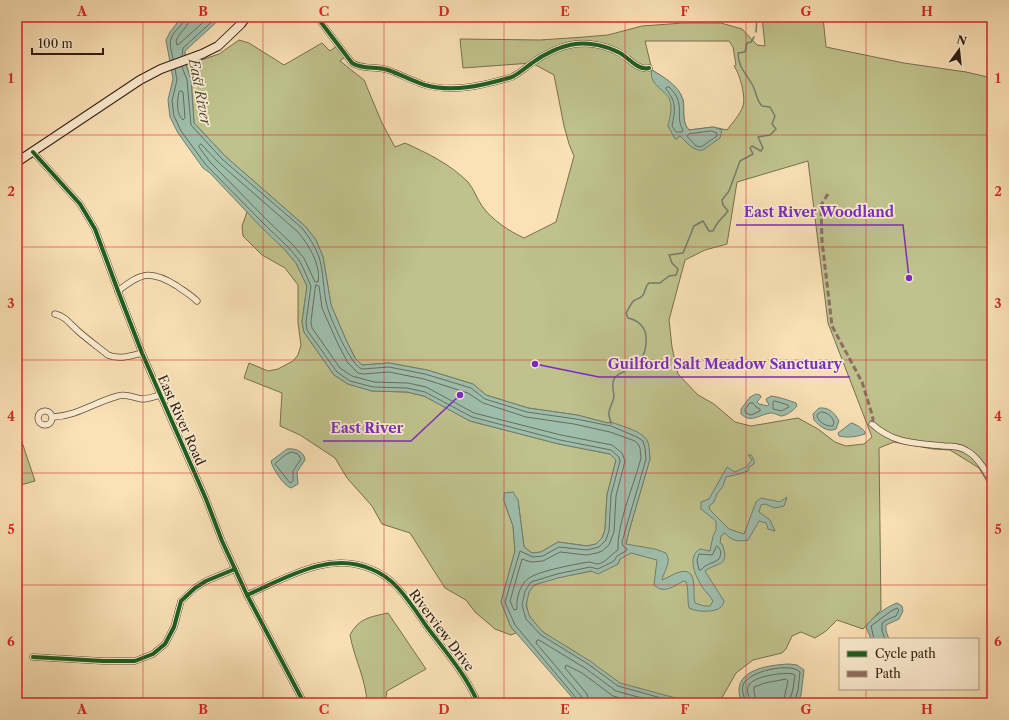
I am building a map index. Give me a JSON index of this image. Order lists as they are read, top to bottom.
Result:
{
  "streets": {
    "street": ["East River Road", "Riverview Drive"]
  },
  "crossings": [
    ["East River Road", "Riverview Drive"]
  ],
  "water": ["East River"],
  "places": ["East River Woodland", "Guilford Salt Meadow Sanctuary", "East River"],
  "legend": ["Cycle path", "Path"],
  "scale_bar": "100 m",
  "north": "top",
  "grid": {
    "columns": [
      "A",
      "B",
      "C",
      "D",
      "E",
      "F",
      "G",
      "H"
    ],
    "rows": [
      "1",
      "2",
      "3",
      "4",
      "5",
      "6"
    ]
  }
}
